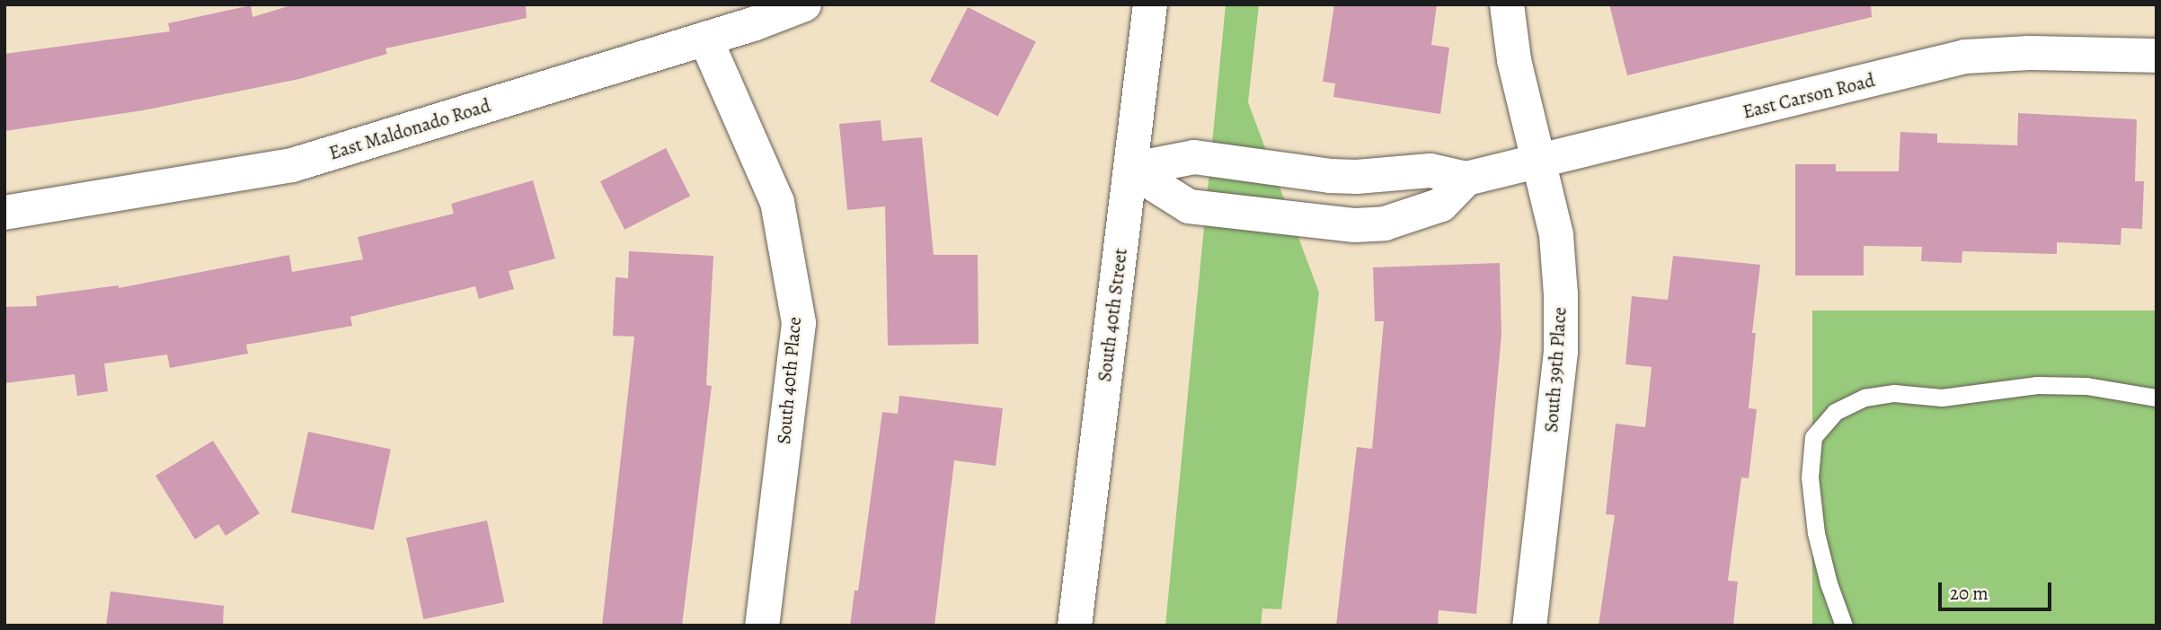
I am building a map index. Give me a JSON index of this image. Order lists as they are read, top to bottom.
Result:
{
  "streets": {
    "street": [
      "East Carson Road",
      "East Maldonado Road",
      "South 40th Street",
      "South 39th Place",
      "South 40th Place"
    ]
  },
  "crossings": [
    ["East Carson Road", "South 40th Street"],
    ["East Carson Road", "South 39th Place"],
    ["East Maldonado Road", "South 40th Place"]
  ],
  "scale_bar": "20 m"
}
